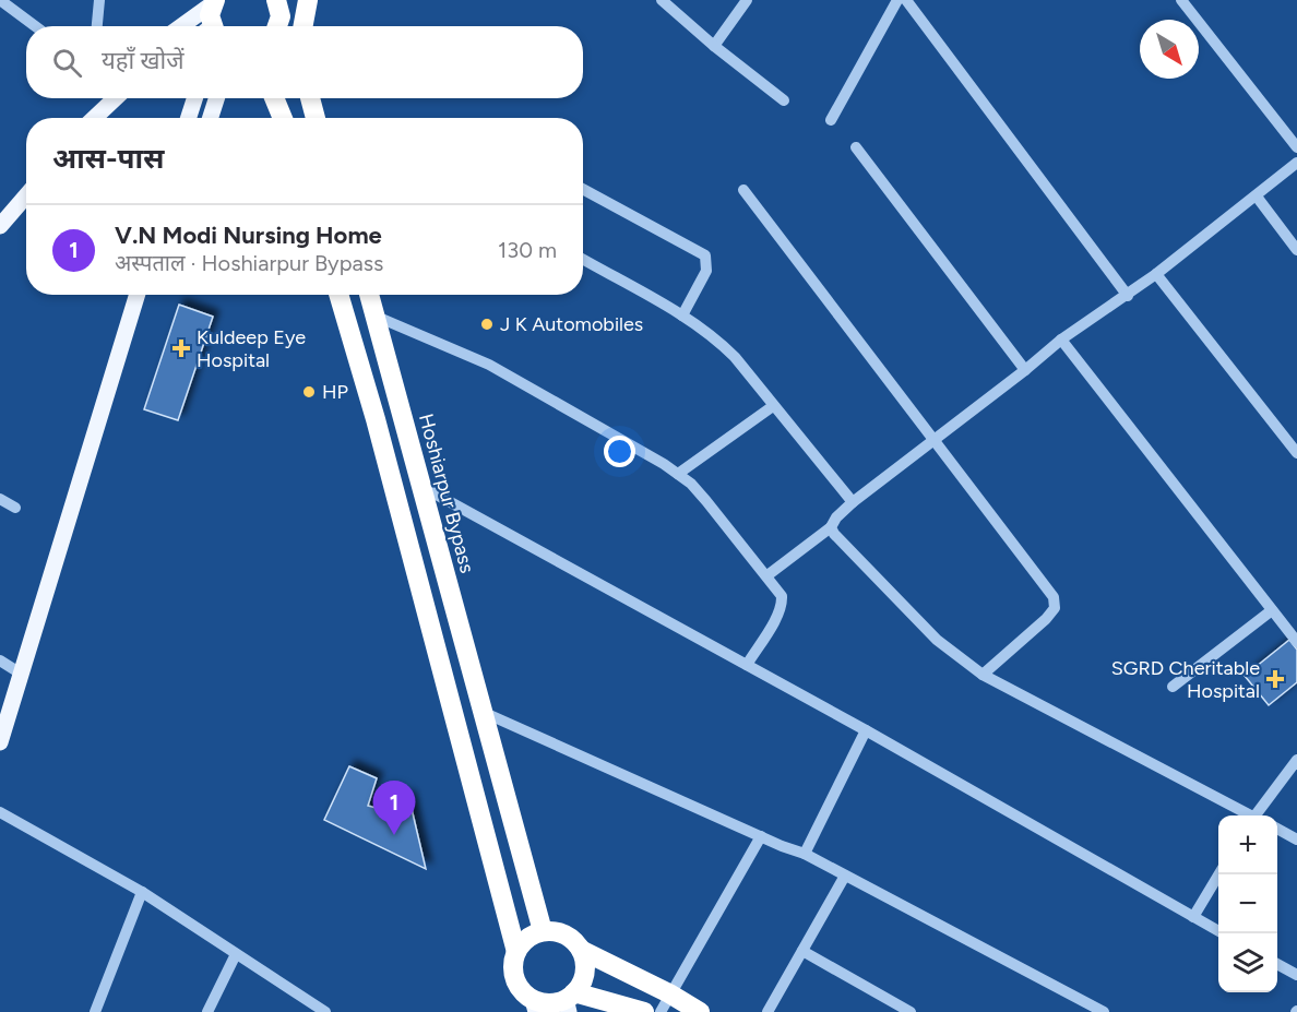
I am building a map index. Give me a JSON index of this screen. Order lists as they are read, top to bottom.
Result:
{
  "streets": {
    "highway": ["Hoshiarpur Bypass"]
  },
  "places": {
    "other": ["J K Automobiles", "HP"],
    "health": ["Kuldeep Eye Hospital", "SGRD Cheritable Hospital"]
  },
  "north": "bottom right",
  "page": {
    "search": "यहाँ खोजें",
    "heading": "आस-पास",
    "list": [
      {
        "mark": "1",
        "name": "V.N Modi Nursing Home",
        "note": "अस्पताल · Hoshiarpur Bypass",
        "value": "130 m"
      }
    ],
    "pins": "1",
    "map_buttons": ["+", "−"]
  }
}
